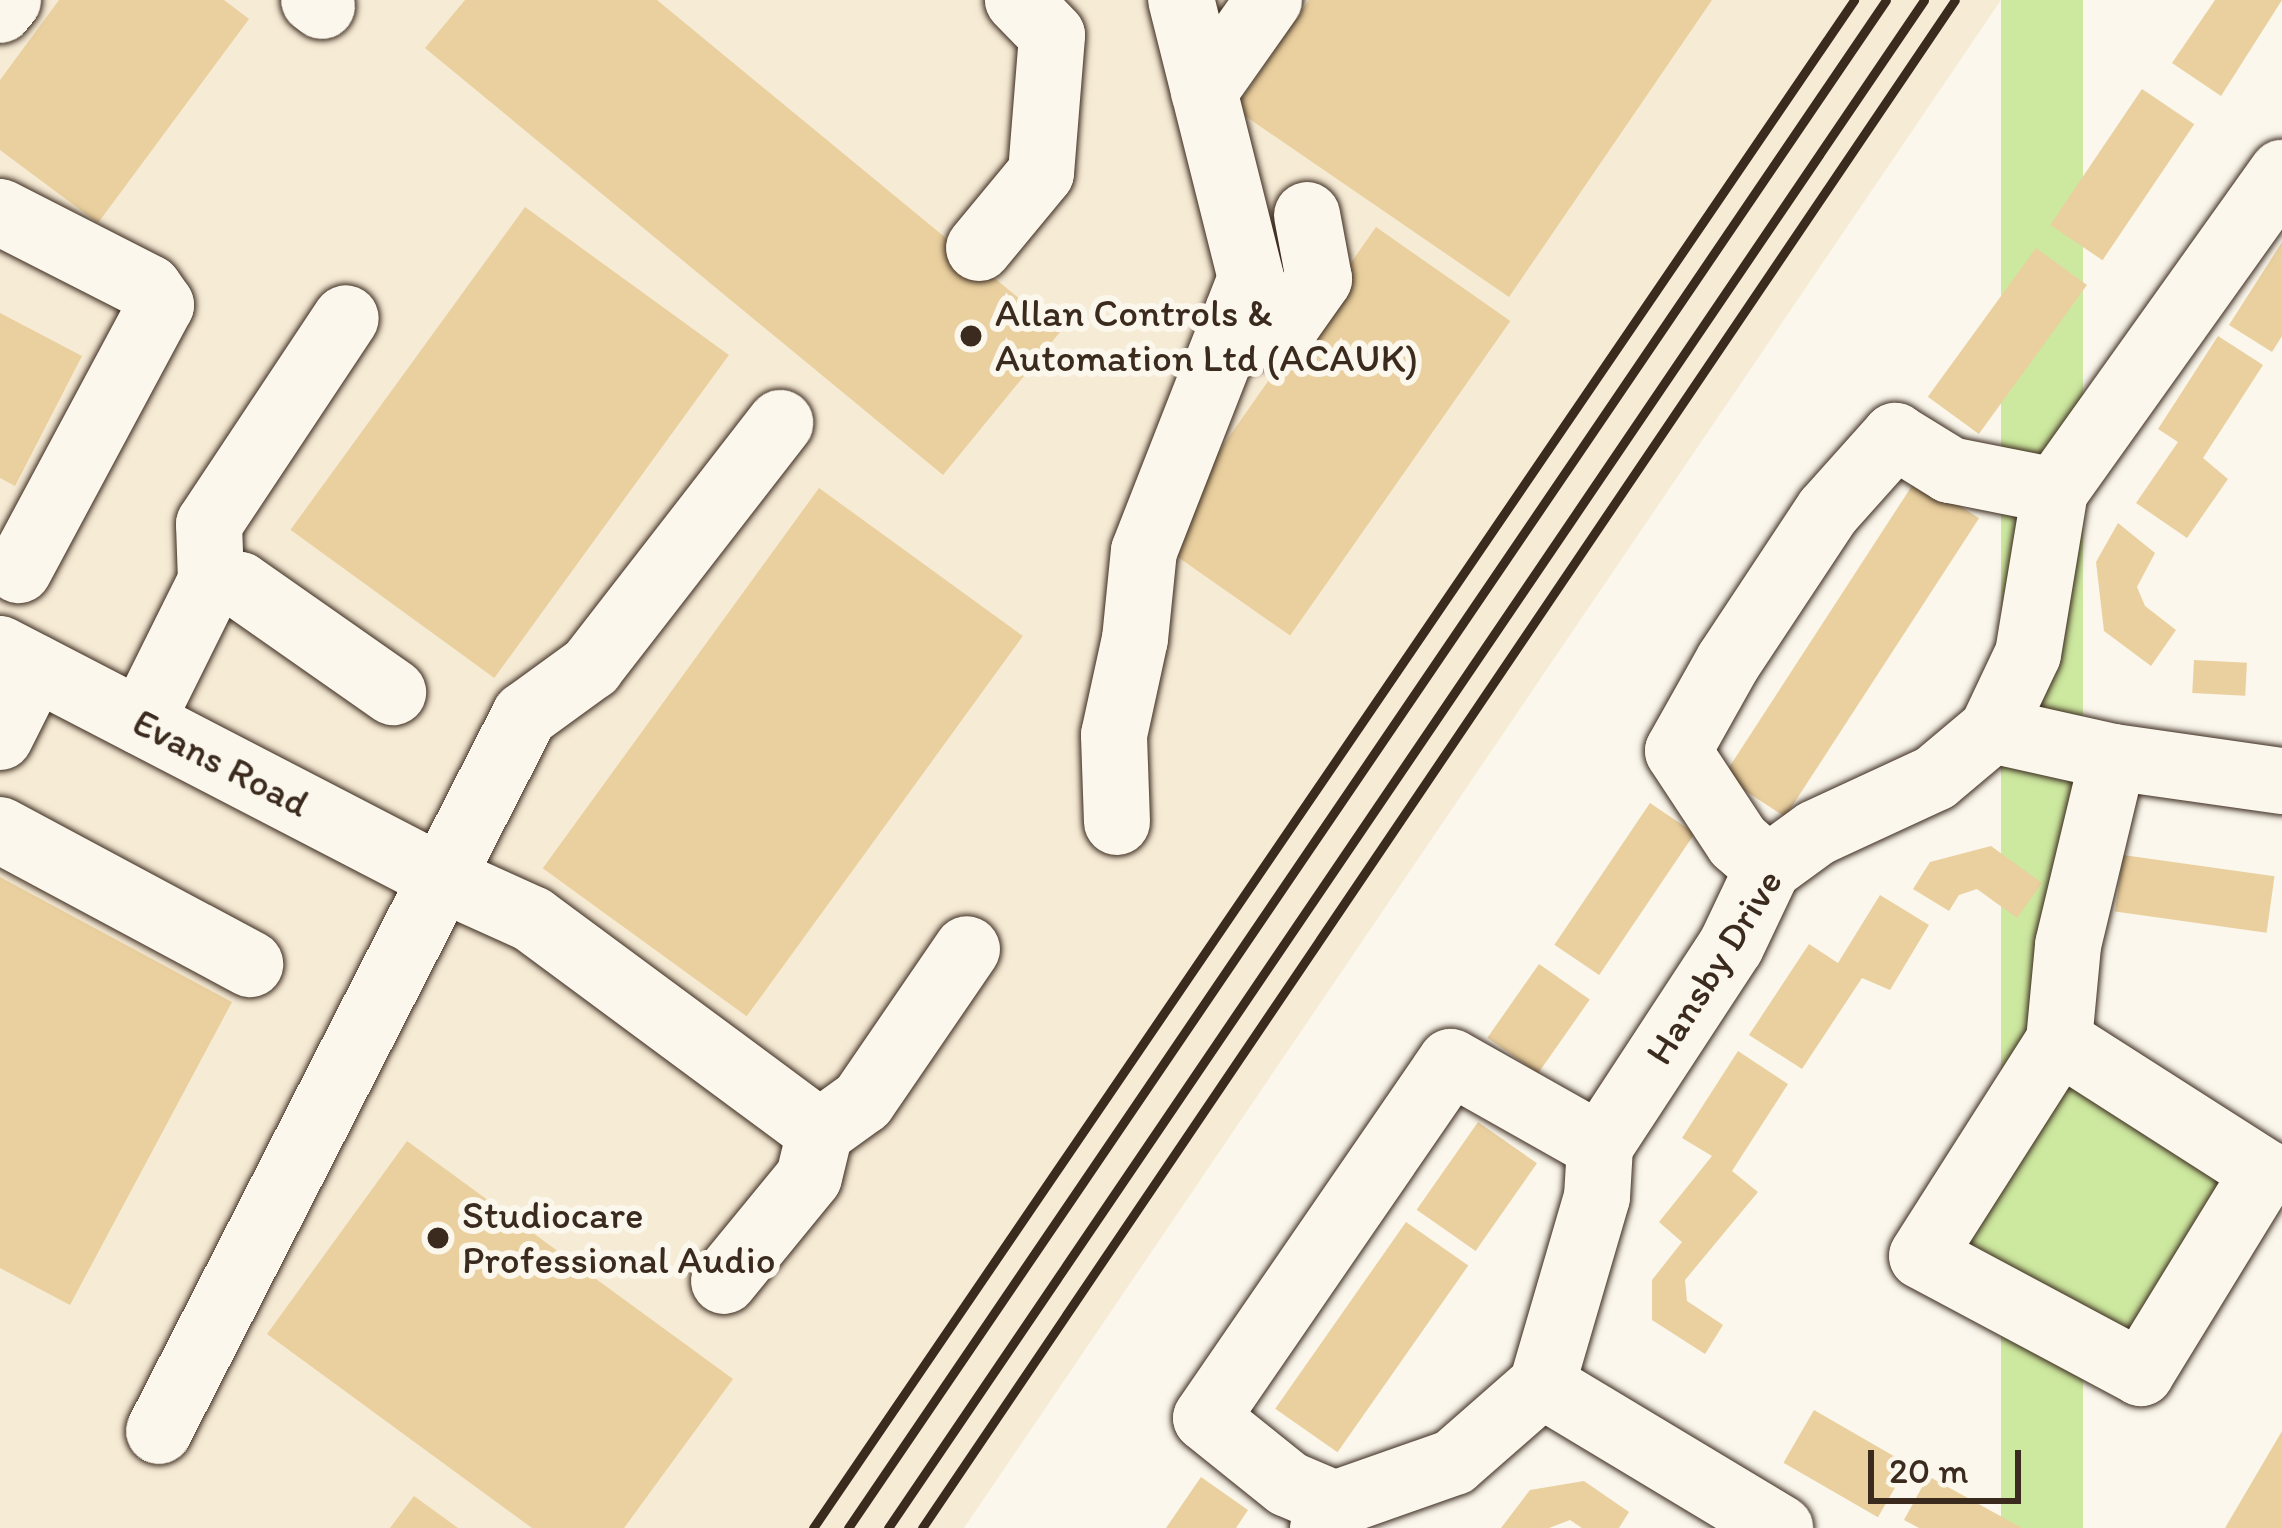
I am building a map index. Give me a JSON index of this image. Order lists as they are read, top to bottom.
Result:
{
  "streets": {
    "street": ["Evans Road", "Hansby Drive"]
  },
  "places": ["Allan Controls & Automation Ltd (ACAUK)", "Studiocare Professional Audio"],
  "scale_bar": "20 m"
}
